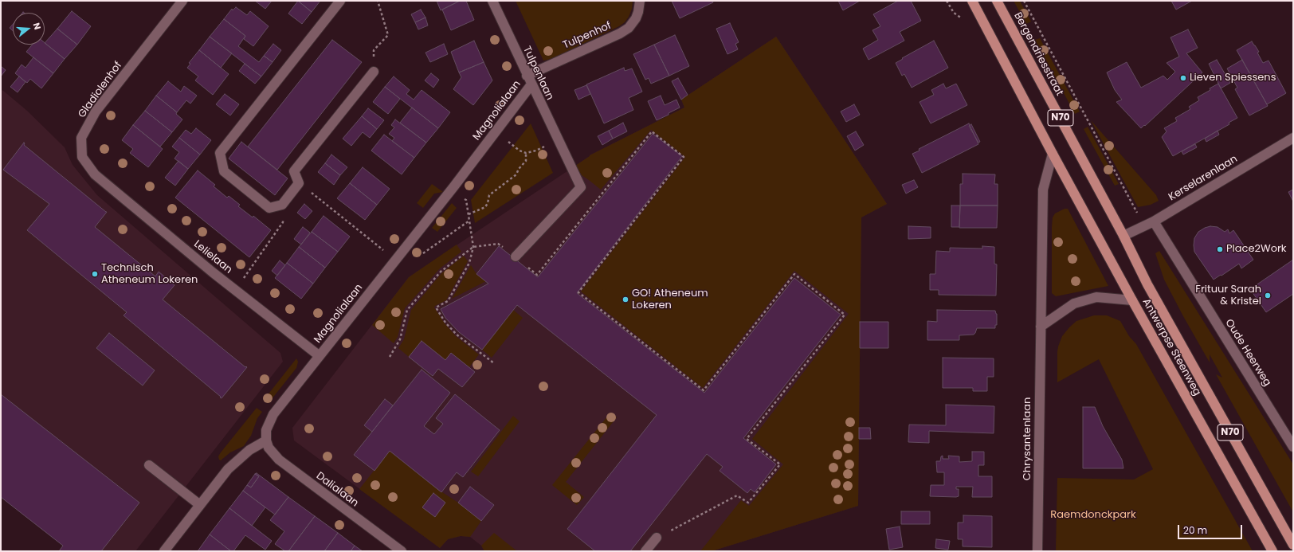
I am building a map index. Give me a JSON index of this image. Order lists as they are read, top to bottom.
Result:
{
  "streets": {
    "main road": ["Bergendriesstraat", "N70", "Antwerpse Steenweg"],
    "street": [
      "Tulpenhof",
      "Tulpenlaan",
      "Gladiolenhof",
      "Magnolialaan",
      "Kerselarenlaan",
      "Lelielaan",
      "Oude Heerweg",
      "Chrysantenlaan",
      "Dalialaan"
    ]
  },
  "crossings": [
    ["Tulpenhof", "Tulpenlaan"],
    ["Bergendriesstraat", "Kerselarenlaan"],
    ["Bergendriesstraat", "Antwerpse Steenweg"],
    ["Tulpenlaan", "Magnolialaan"],
    ["Gladiolenhof", "Lelielaan"],
    ["Magnolialaan", "Lelielaan"],
    ["Magnolialaan", "Dalialaan"],
    ["N70", "Antwerpse Steenweg"],
    ["N70", "Chrysantenlaan"],
    ["Kerselarenlaan", "Antwerpse Steenweg"],
    ["Kerselarenlaan", "Oude Heerweg"],
    ["Antwerpse Steenweg", "Chrysantenlaan"]
  ],
  "parks": ["Raemdonckpark"],
  "places": [
    "Lieven Spiessens",
    "Place2Work",
    "Technisch Atheneum Lokeren",
    "Frituur Sarah & Kristel",
    "GO! Atheneum Lokeren"
  ],
  "scale_bar": "20 m",
  "north": "right"
}
